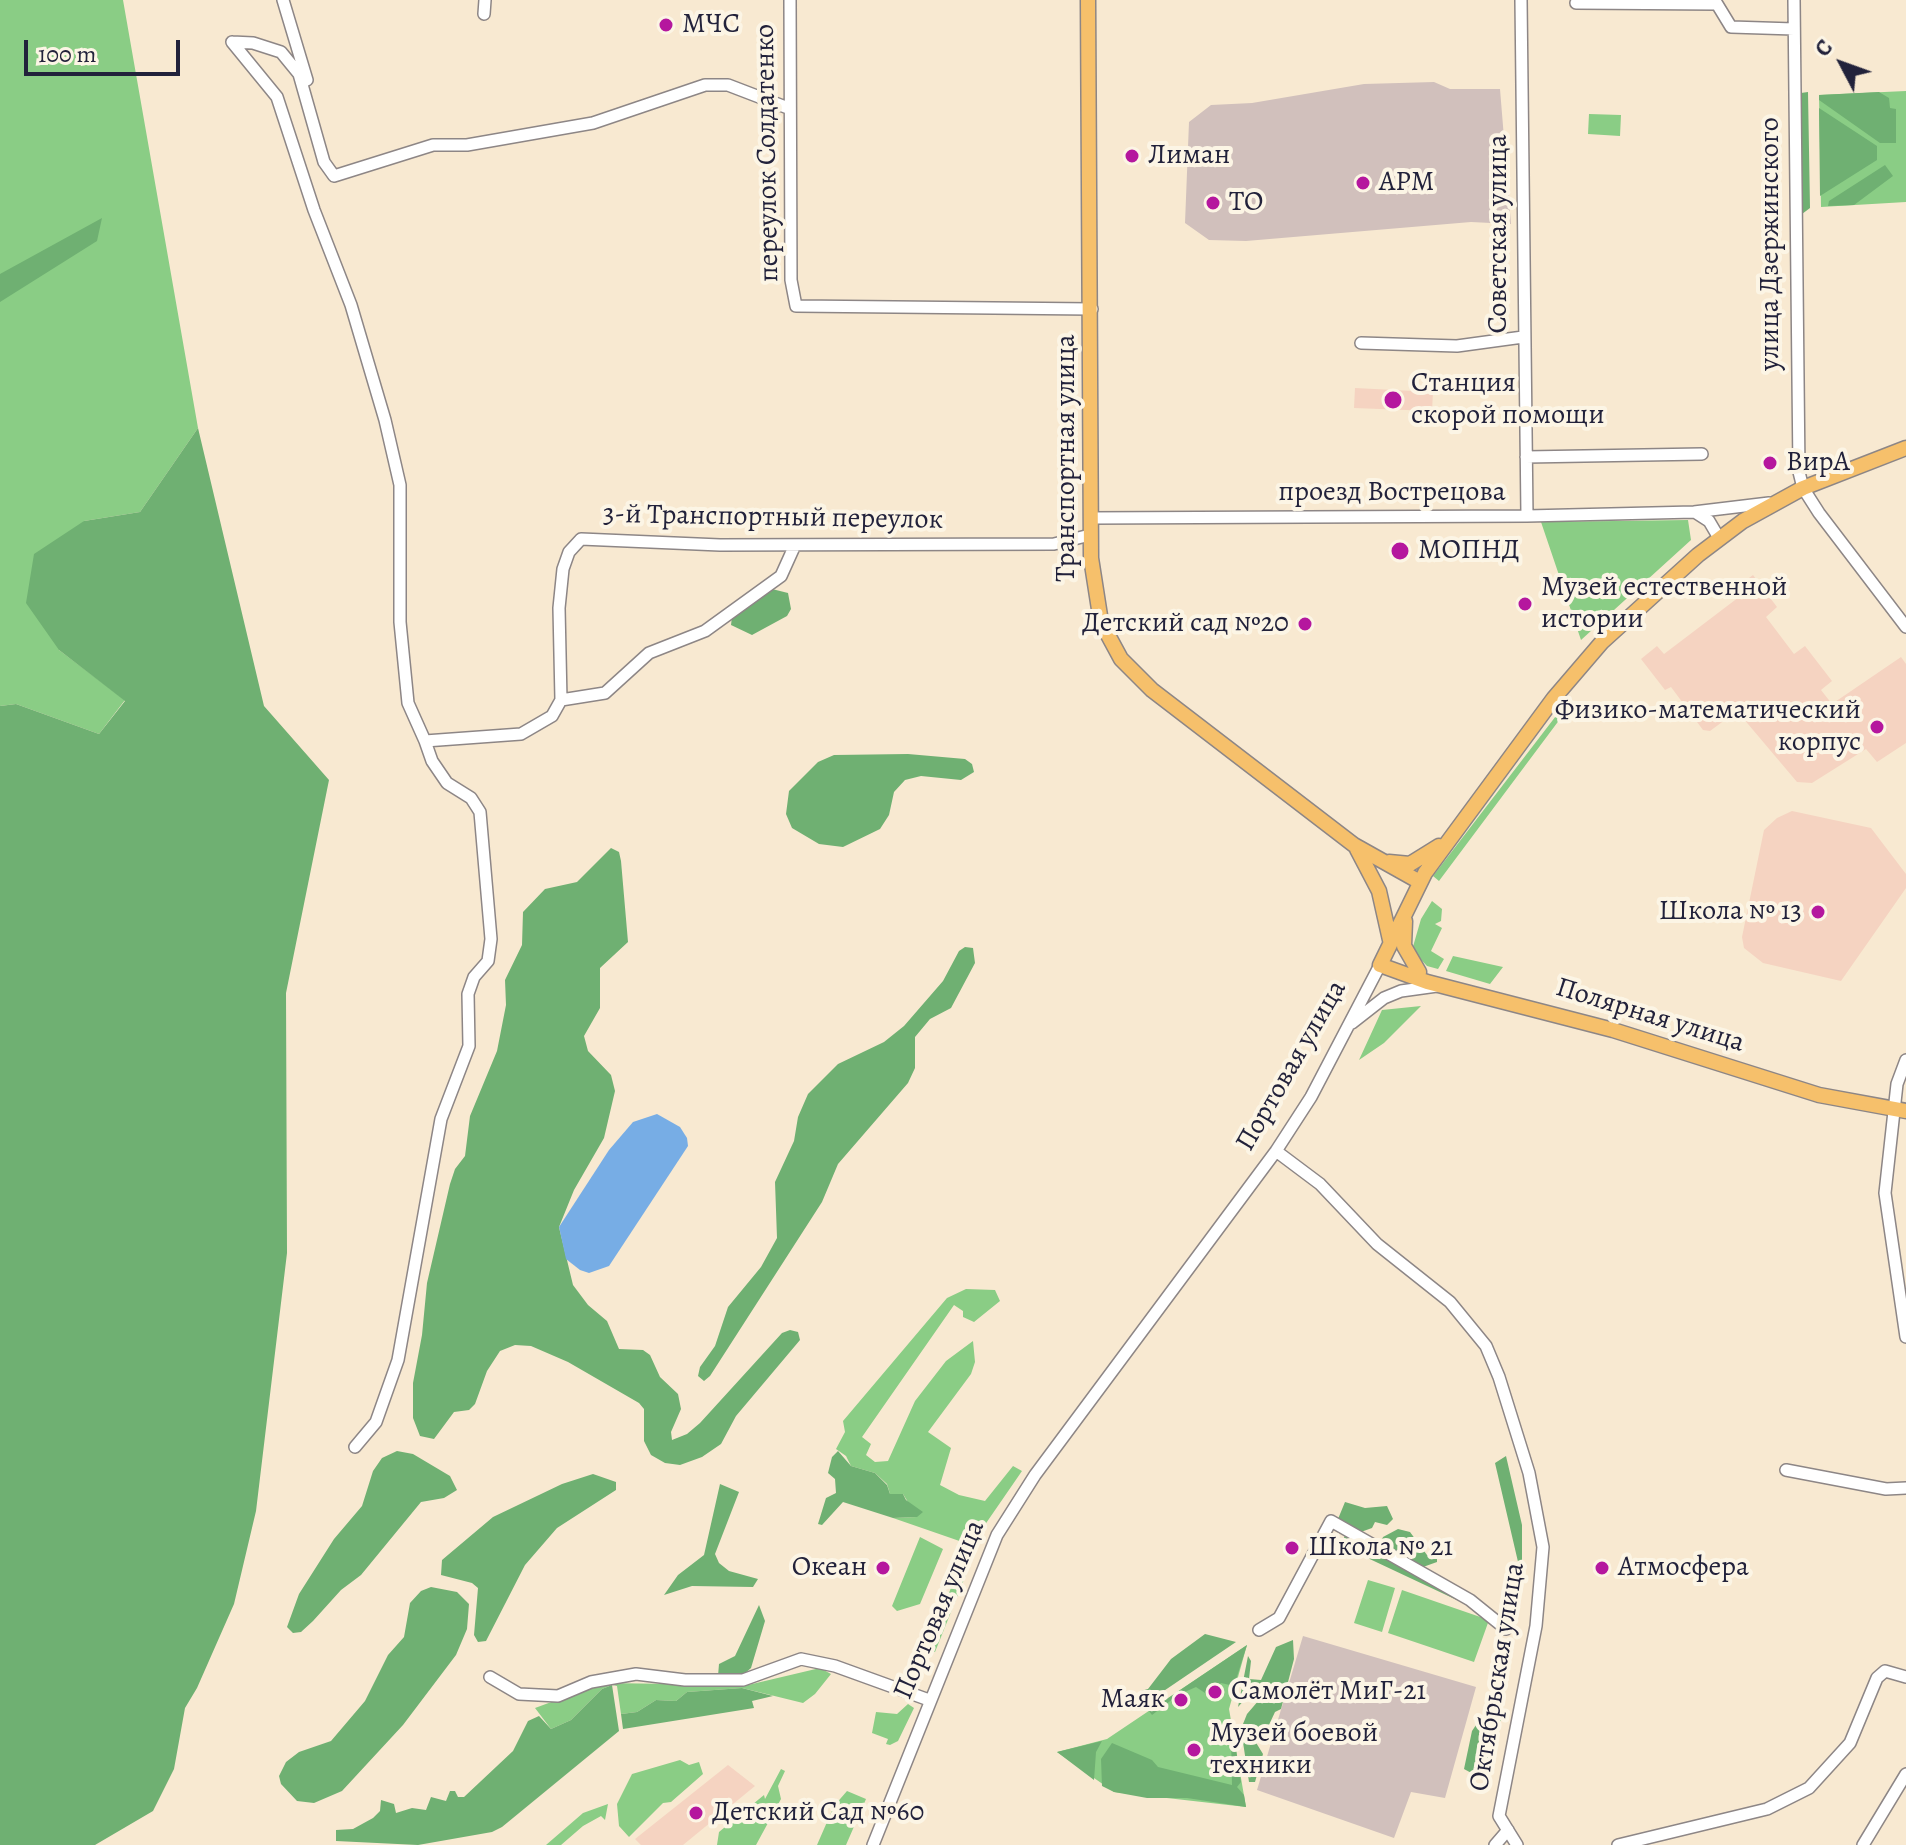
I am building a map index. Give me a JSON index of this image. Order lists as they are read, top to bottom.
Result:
{
  "streets": {
    "main road": ["Транспортная улица", "Полярная улица", "Портовая улица"],
    "street": [
      "переулок Солдатенко",
      "Советская улица",
      "улица Дзержинского",
      "проезд Вострецова",
      "3-й Транспортный переулок",
      "Октябрьская улица"
    ]
  },
  "crossings": [
    ["переулок Солдатенко", "Транспортная улица"],
    ["Советская улица", "проезд Вострецова"],
    ["улица Дзержинского", "Портовая улица"],
    ["Транспортная улица", "проезд Вострецова"],
    ["Транспортная улица", "3-й Транспортный переулок"],
    ["Транспортная улица", "Портовая улица"],
    ["проезд Вострецова", "Портовая улица"],
    ["Полярная улица", "Портовая улица"],
    ["Портовая улица", "Октябрьская улица"]
  ],
  "places": [
    "МЧС",
    "Лиман",
    "АРМ",
    "ТО",
    "Станция скорой помощи",
    "ВирА",
    "МОПНД",
    "Музей естественной истории",
    "Детский сад №20",
    "Физико-математический корпус",
    "Школа № 13",
    "Школа № 21",
    "Океан",
    "Атмосфера",
    "Самолёт МиГ-21",
    "Маяк",
    "Музей боевой техники",
    "Детский Сад №60"
  ],
  "scale_bar": "100 m",
  "north": "top left"
}
